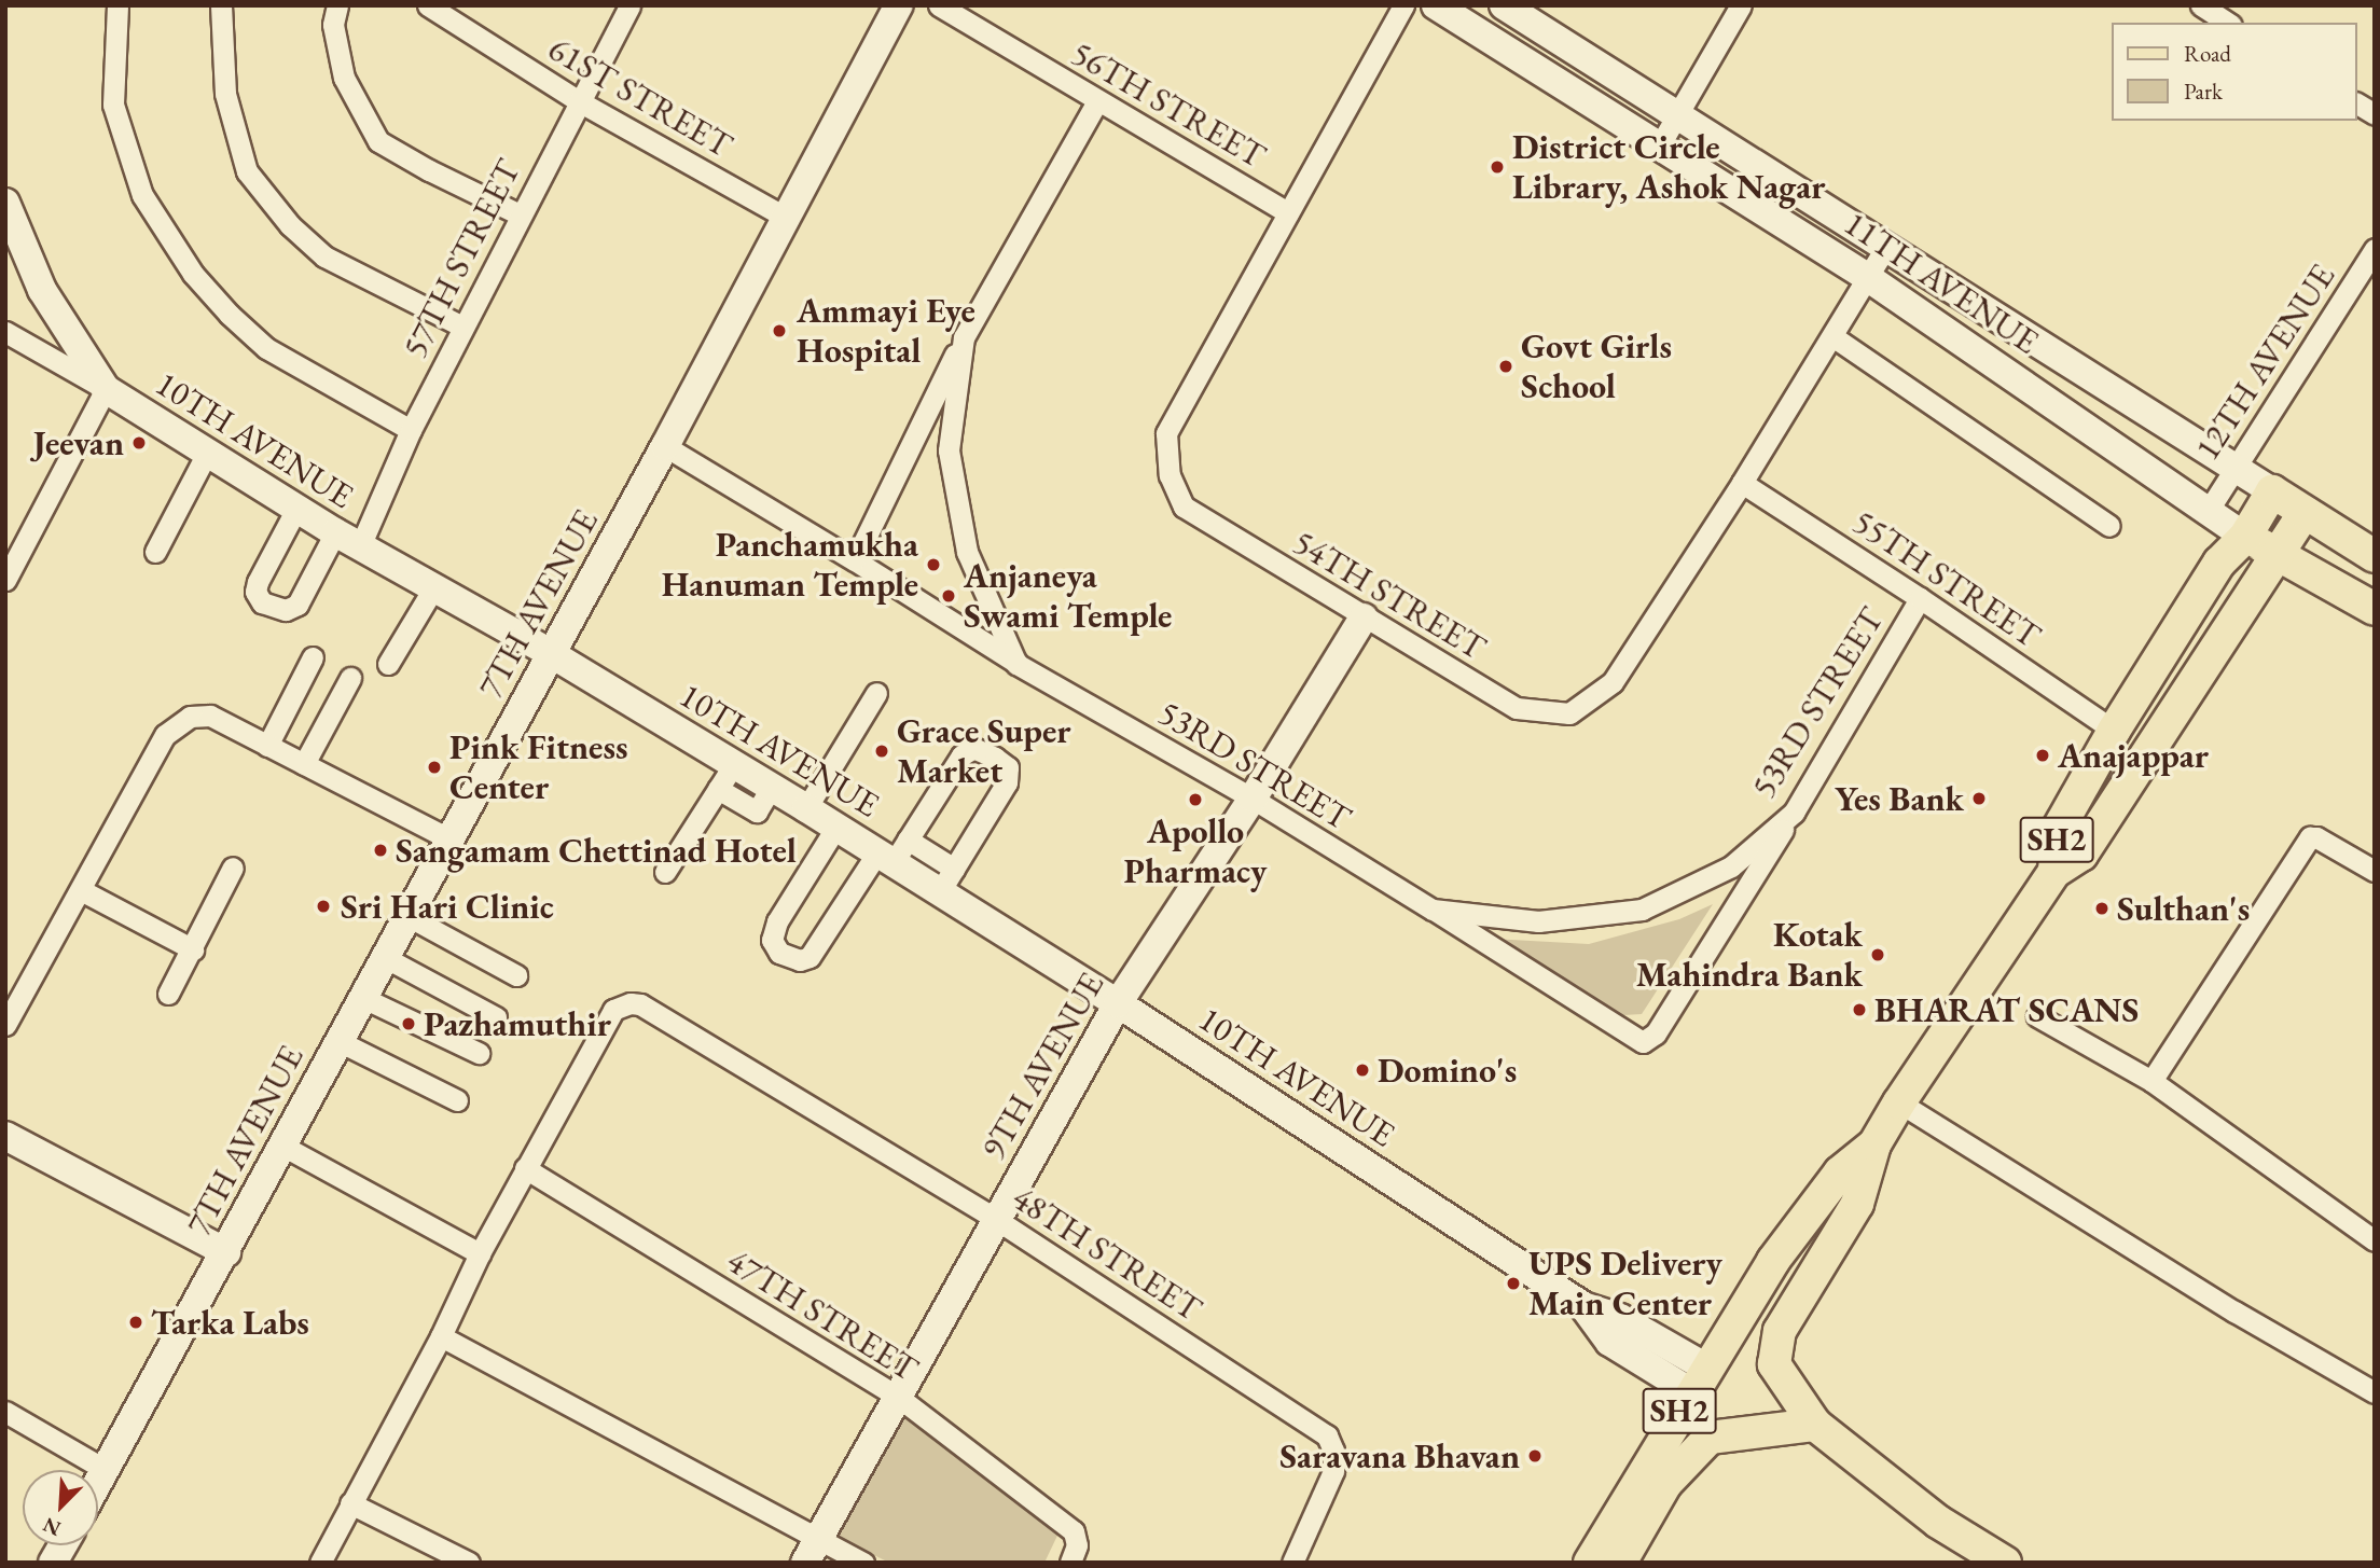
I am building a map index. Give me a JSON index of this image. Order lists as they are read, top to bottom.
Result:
{
  "streets": {
    "main road": [
      "11TH AVENUE",
      "10TH AVENUE",
      "7TH AVENUE",
      "SH2",
      "9TH AVENUE"
    ],
    "street": [
      "61ST STREET",
      "56TH STREET",
      "57TH STREET",
      "12TH AVENUE",
      "55TH STREET",
      "54TH STREET",
      "53RD STREET",
      "48TH STREET",
      "47TH STREET"
    ]
  },
  "crossings": [
    ["61ST STREET", "57TH STREET"],
    ["61ST STREET", "7TH AVENUE"],
    ["56TH STREET", "54TH STREET"],
    ["57TH STREET", "10TH AVENUE"],
    ["11TH AVENUE", "12TH AVENUE"],
    ["11TH AVENUE", "54TH STREET"],
    ["11TH AVENUE", "SH2"],
    ["12TH AVENUE", "SH2"],
    ["10TH AVENUE", "7TH AVENUE"],
    ["10TH AVENUE", "SH2"],
    ["10TH AVENUE", "9TH AVENUE"],
    ["55TH STREET", "54TH STREET"],
    ["55TH STREET", "53RD STREET"],
    ["55TH STREET", "SH2"],
    ["54TH STREET", "9TH AVENUE"],
    ["7TH AVENUE", "53RD STREET"],
    ["53RD STREET", "9TH AVENUE"],
    ["9TH AVENUE", "48TH STREET"],
    ["9TH AVENUE", "47TH STREET"],
    ["48TH STREET", "47TH STREET"]
  ],
  "places": [
    "District Circle Library, Ashok Nagar",
    "Ammayi Eye Hospital",
    "Govt Girls School",
    "Jeevan",
    "Panchamukha Hanuman Temple",
    "Anjaneya Swami Temple",
    "Grace Super Market",
    "Anajappar",
    "Pink Fitness Center",
    "Yes Bank",
    "Apollo Pharmacy",
    "Sangamam Chettinad Hotel",
    "Sri Hari Clinic",
    "Sulthan's",
    "Kotak Mahindra Bank",
    "BHARAT SCANS",
    "Pazhamuthir",
    "Domino's",
    "UPS Delivery Main Center",
    "Tarka Labs",
    "Saravana Bhavan"
  ],
  "legend": ["Road", "Park"],
  "north": "bottom left"
}
